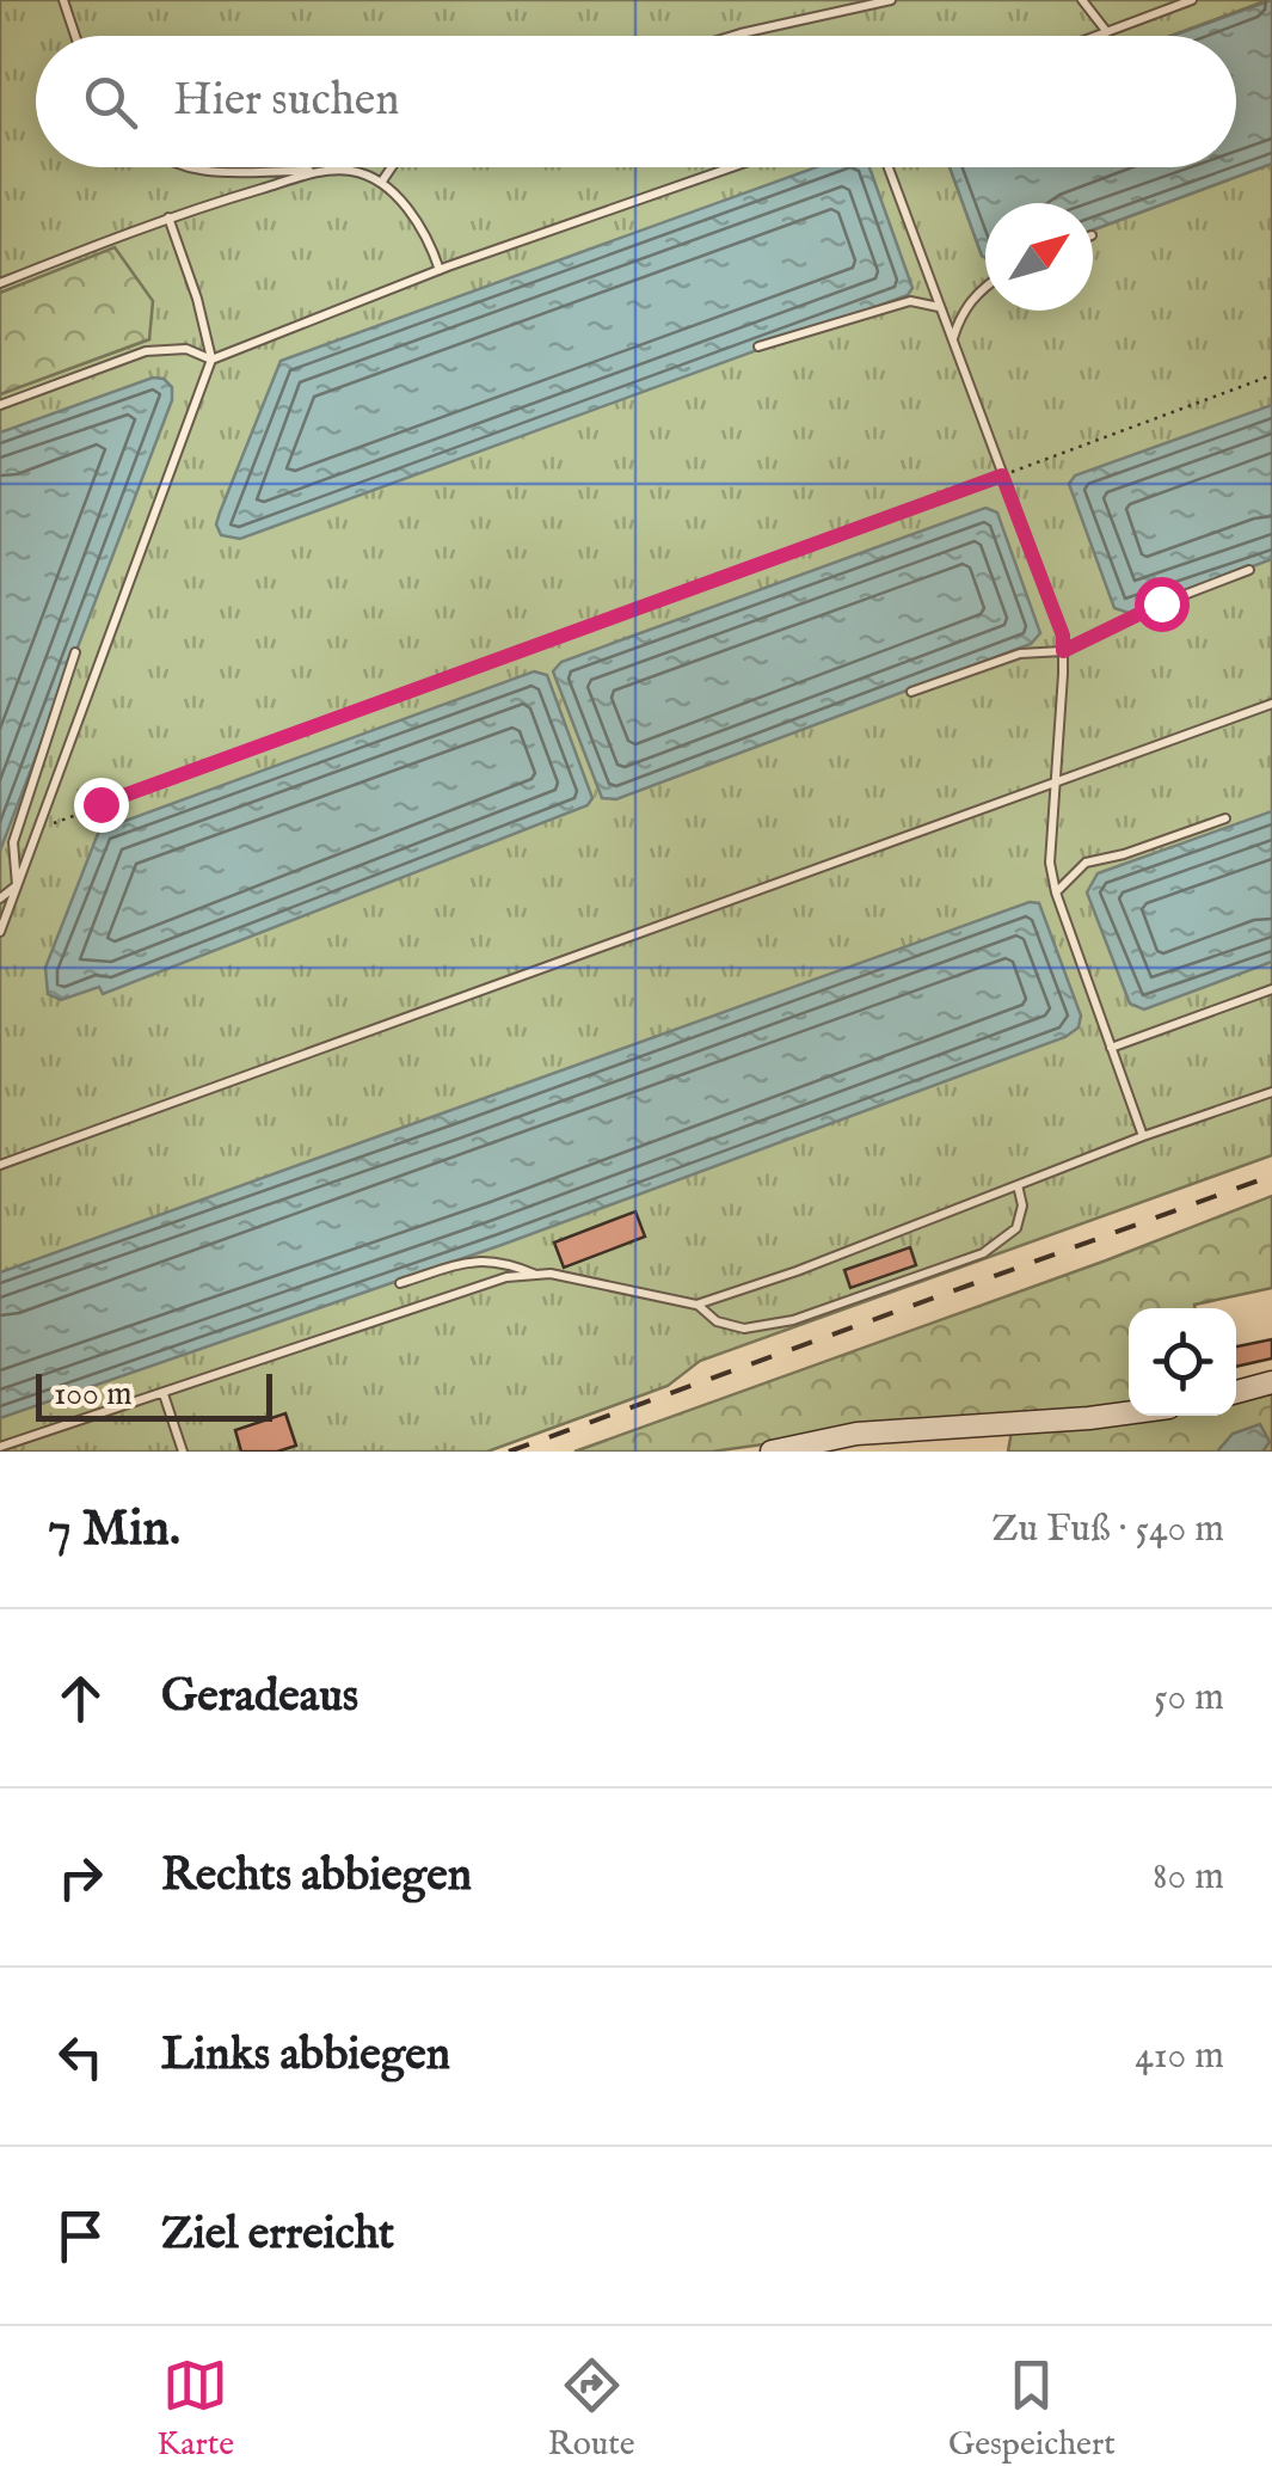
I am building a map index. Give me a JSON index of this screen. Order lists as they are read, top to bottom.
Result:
{
  "scale_bar": "100 m",
  "north": "top right",
  "page": {
    "search": "Hier suchen",
    "scale": "100 m",
    "heading": ["7 Min.", "Zu Fuß · 540 m"],
    "list": [
      ["Geradeaus", "50 m"],
      ["Rechts abbiegen", "80 m"],
      ["Links abbiegen", "410 m"],
      "Ziel erreicht"
    ],
    "nav": ["Karte", "Route", "Gespeichert"]
  }
}
